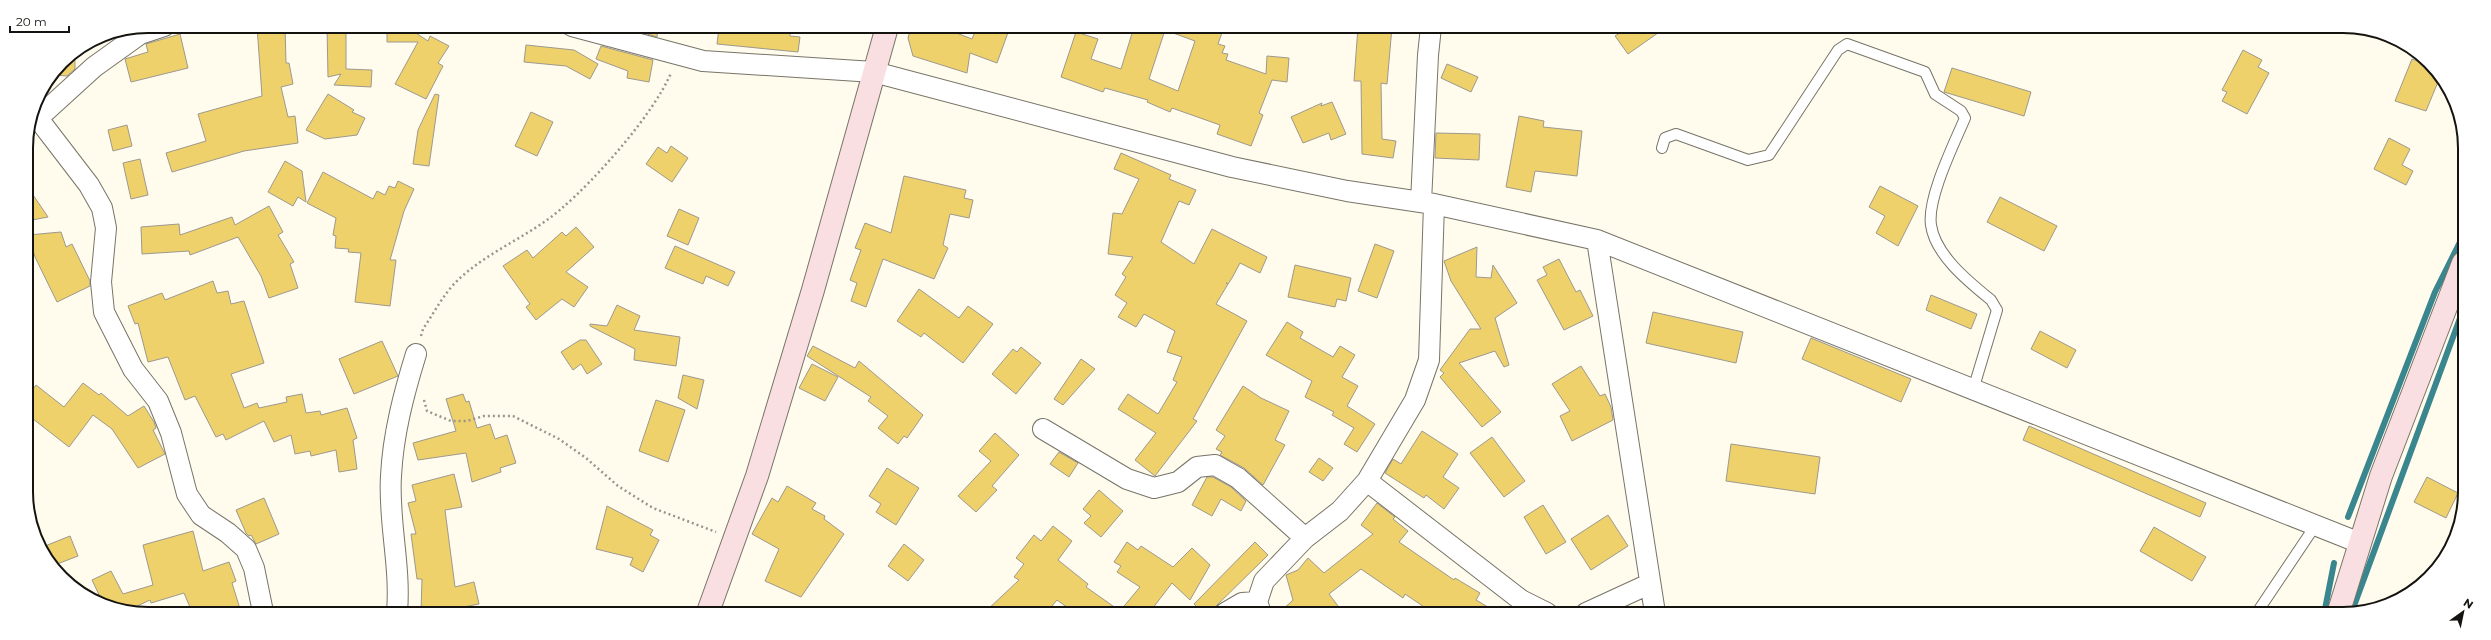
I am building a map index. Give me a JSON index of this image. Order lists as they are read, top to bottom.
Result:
{
  "scale_bar": "20 m",
  "north": "top right"
}
